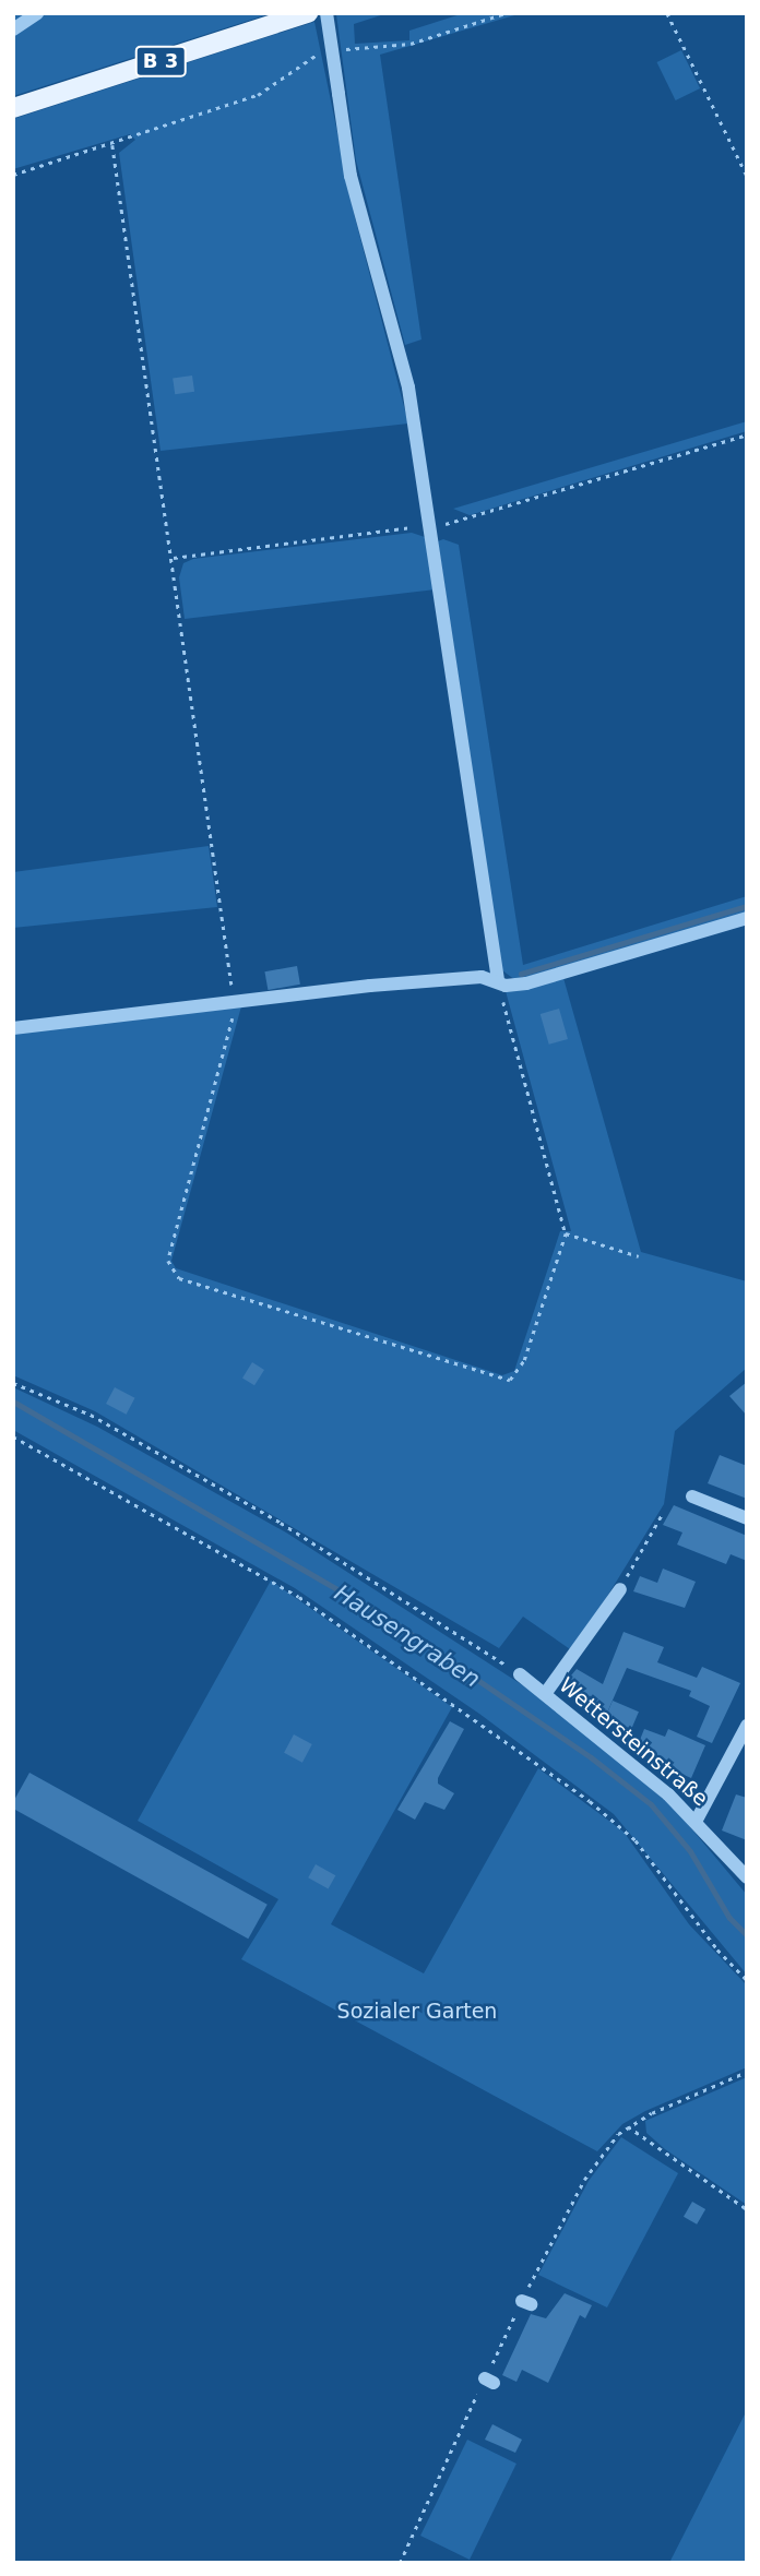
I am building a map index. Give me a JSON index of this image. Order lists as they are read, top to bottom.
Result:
{
  "streets": {
    "main road": ["B 3"],
    "street": ["Wettersteinstraße"]
  },
  "water": ["Hausengraben"],
  "parks": ["Sozialer Garten"]
}
